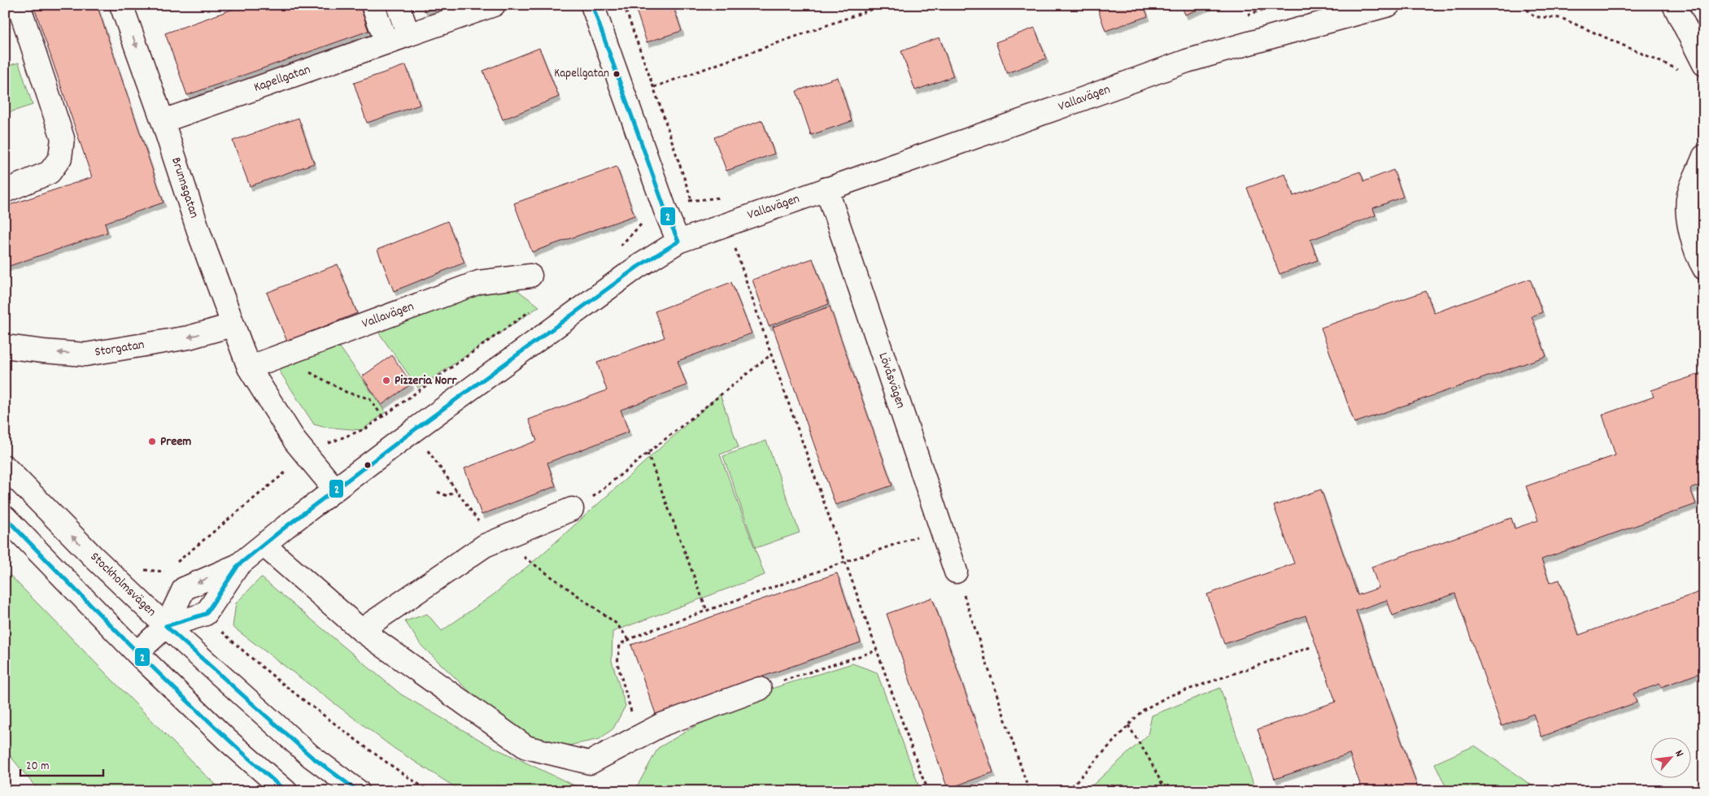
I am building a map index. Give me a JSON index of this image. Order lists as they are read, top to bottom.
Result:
{
  "streets": {
    "street": [
      "Kapellgatan",
      "Vallavägen",
      "Brunnsgatan",
      "Storgatan",
      "Lövåsvägen",
      "Stockholmsvägen"
    ]
  },
  "crossings": [
    ["Kapellgatan", "Brunnsgatan"],
    ["Vallavägen", "Brunnsgatan"],
    ["Vallavägen", "Lövåsvägen"],
    ["Vallavägen", "Stockholmsvägen"],
    ["Brunnsgatan", "Storgatan"]
  ],
  "one_way": ["Storgatan"],
  "places": ["Kapellgatan", "Pizzeria Norr", "Preem"],
  "lines": ["transit line 2"],
  "scale_bar": "20 m",
  "north": "top right"
}
